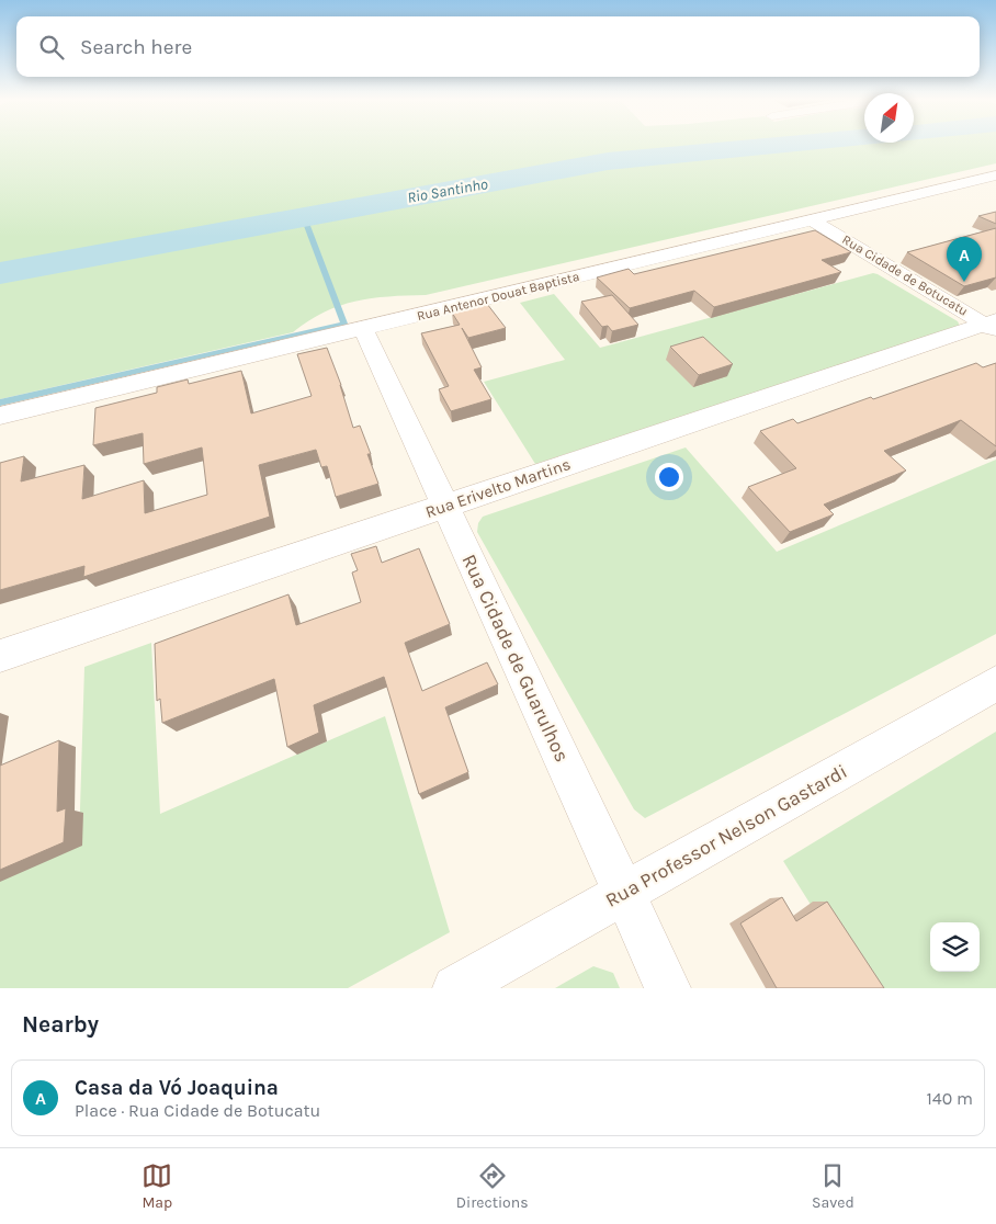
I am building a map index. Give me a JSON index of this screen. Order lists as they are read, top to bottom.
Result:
{
  "streets": {
    "street": [
      "Rua Cidade de Botucatu",
      "Rua Antenor Douat Baptista",
      "Rua Erivelto Martins",
      "Rua Cidade de Guarulhos",
      "Rua Professor Nelson Gastardi"
    ]
  },
  "crossings": [
    ["Rua Cidade de Botucatu", "Rua Antenor Douat Baptista"],
    ["Rua Cidade de Botucatu", "Rua Erivelto Martins"],
    ["Rua Antenor Douat Baptista", "Rua Cidade de Guarulhos"],
    ["Rua Erivelto Martins", "Rua Cidade de Guarulhos"],
    ["Rua Cidade de Guarulhos", "Rua Professor Nelson Gastardi"]
  ],
  "water": ["Rio Santinho"],
  "north": "top right",
  "page": {
    "search": "Search here",
    "pins": "A",
    "heading": "Nearby",
    "list": [
      {
        "mark": "A",
        "name": "Casa da Vó Joaquina",
        "note": "Place · Rua Cidade de Botucatu",
        "value": "140 m"
      }
    ],
    "nav": ["Map", "Directions", "Saved"]
  }
}
